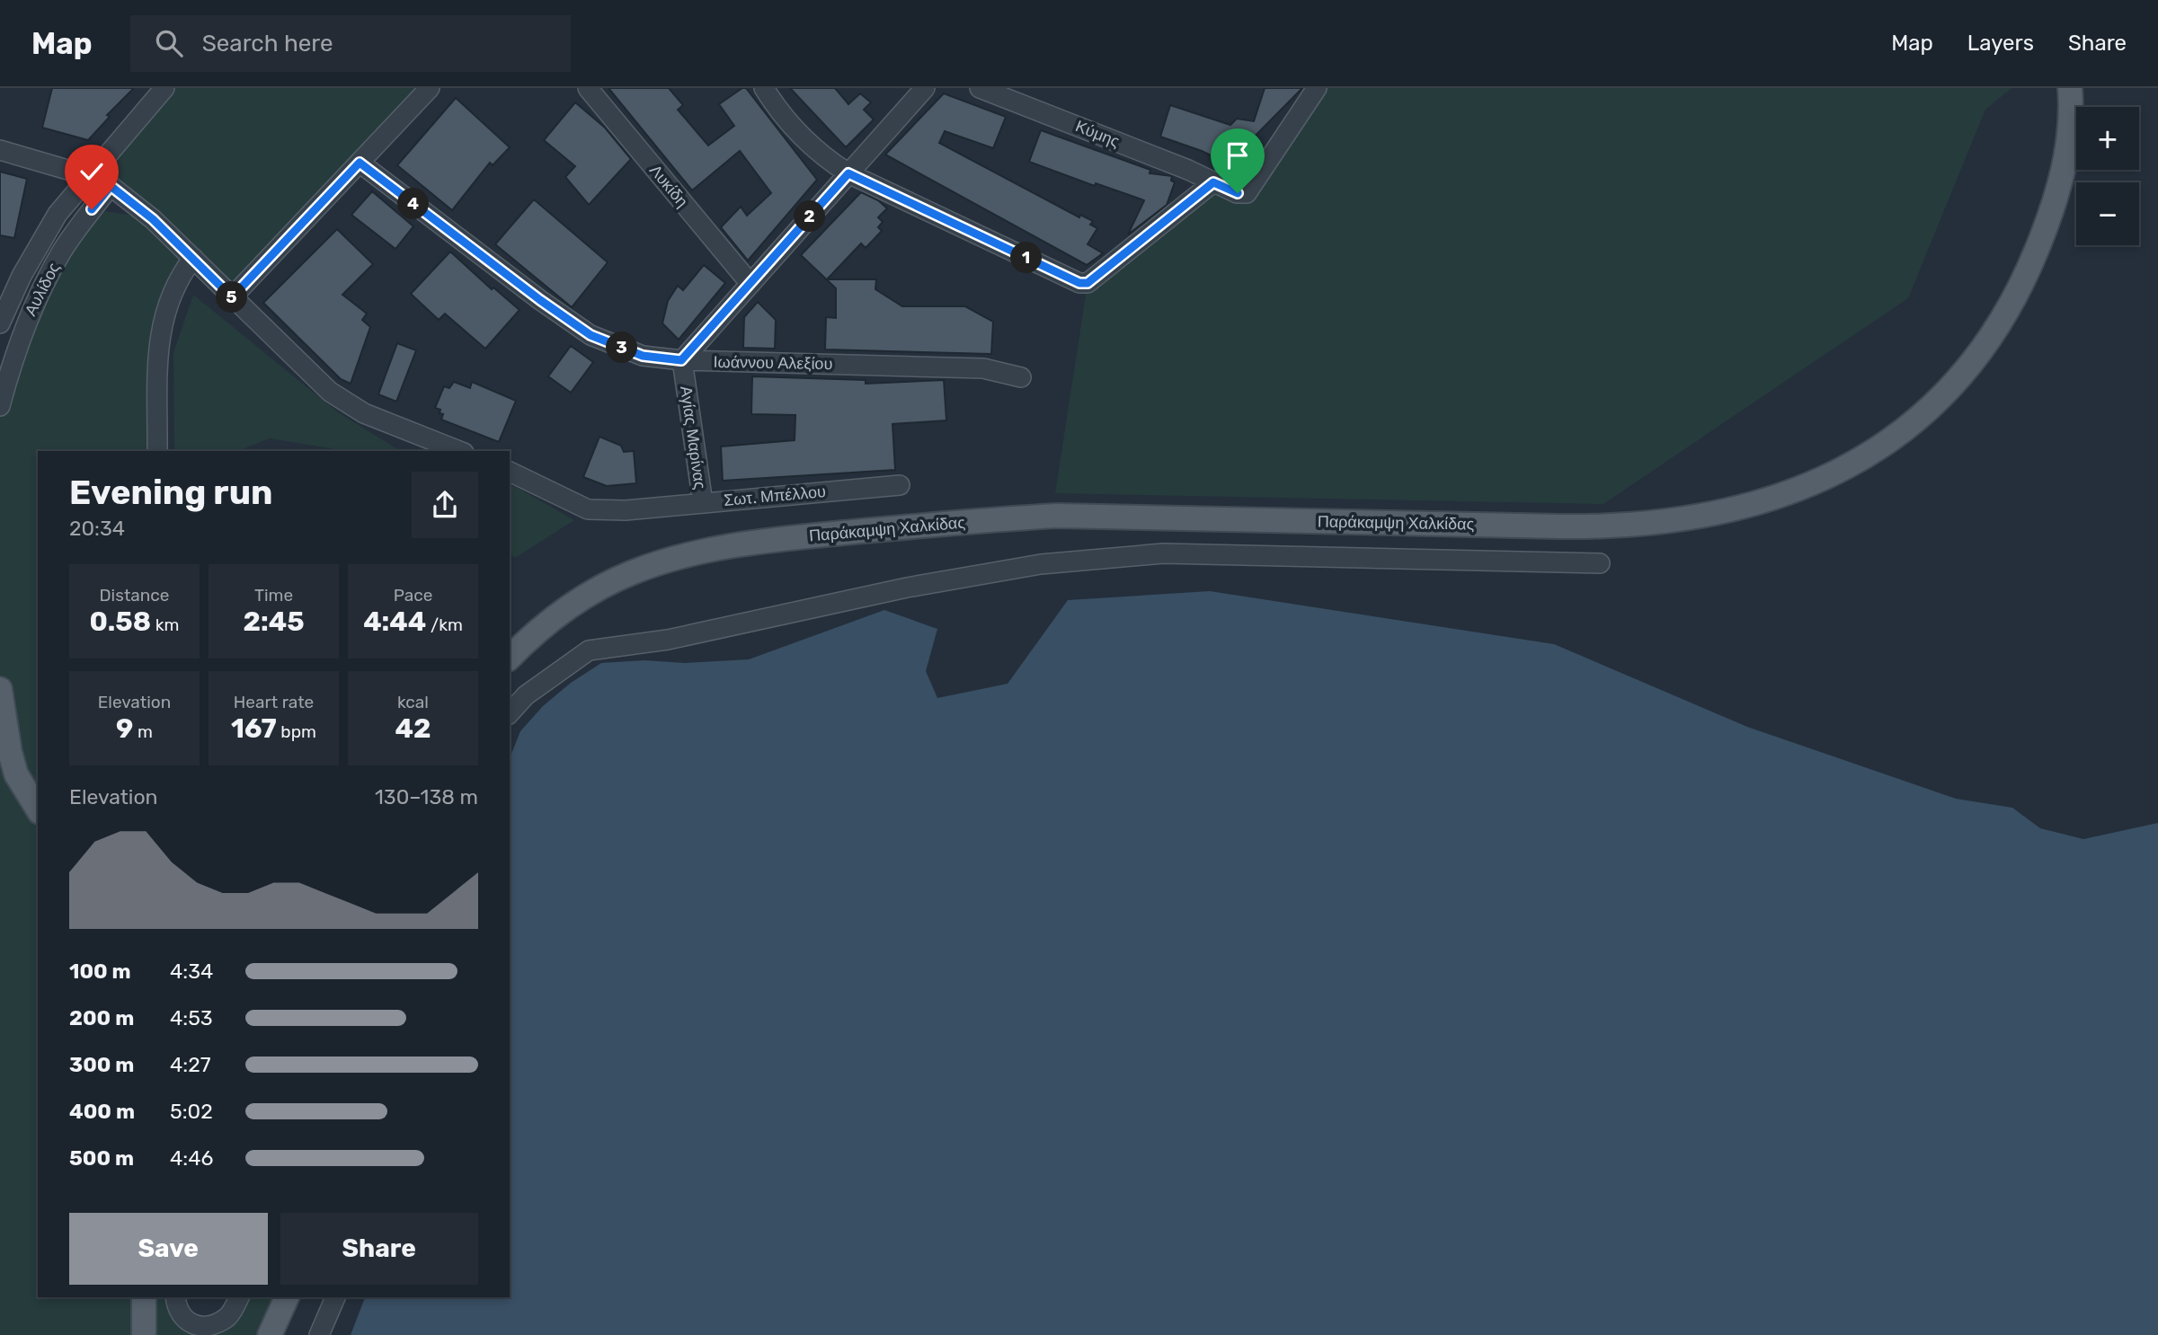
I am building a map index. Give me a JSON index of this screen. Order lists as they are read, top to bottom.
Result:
{
  "streets": {
    "main road": ["Παράκαμψη Χαλκίδας"],
    "street": [
      "Κύμης",
      "Λυκίδη",
      "Αυλίδος",
      "Ιωάννου Αλεξίου",
      "Αγίας Μαρίνας",
      "Σωτ. Μπέλλου"
    ]
  },
  "crossings": [
    ["Ιωάννου Αλεξίου", "Αγίας Μαρίνας"],
    ["Αγίας Μαρίνας", "Σωτ. Μπέλλου"]
  ],
  "page": {
    "header": "Map",
    "search": "Search here",
    "nav": ["Map", "Layers", "Share"],
    "map_buttons": ["+", "−"],
    "pins": [
      "4",
      "2",
      "1",
      "5",
      "3"
    ],
    "heading": ["Evening run", "20:34"],
    "stats": [
      ["Distance", "0.58 km"],
      ["Time", "2:45"],
      ["Pace", "4:44 /km"],
      ["Elevation", "9 m"],
      ["Heart rate", "167 bpm"],
      ["kcal", "42"]
    ],
    "chart": ["Elevation", "130–138 m"],
    "list": [
      {
        "name": "100 m",
        "note": "4:34"
      },
      {
        "name": "200 m",
        "note": "4:53"
      },
      {
        "name": "300 m",
        "note": "4:27"
      },
      {
        "name": "400 m",
        "note": "5:02"
      },
      {
        "name": "500 m",
        "note": "4:46"
      }
    ],
    "buttons": ["Save", "Share"]
  }
}
